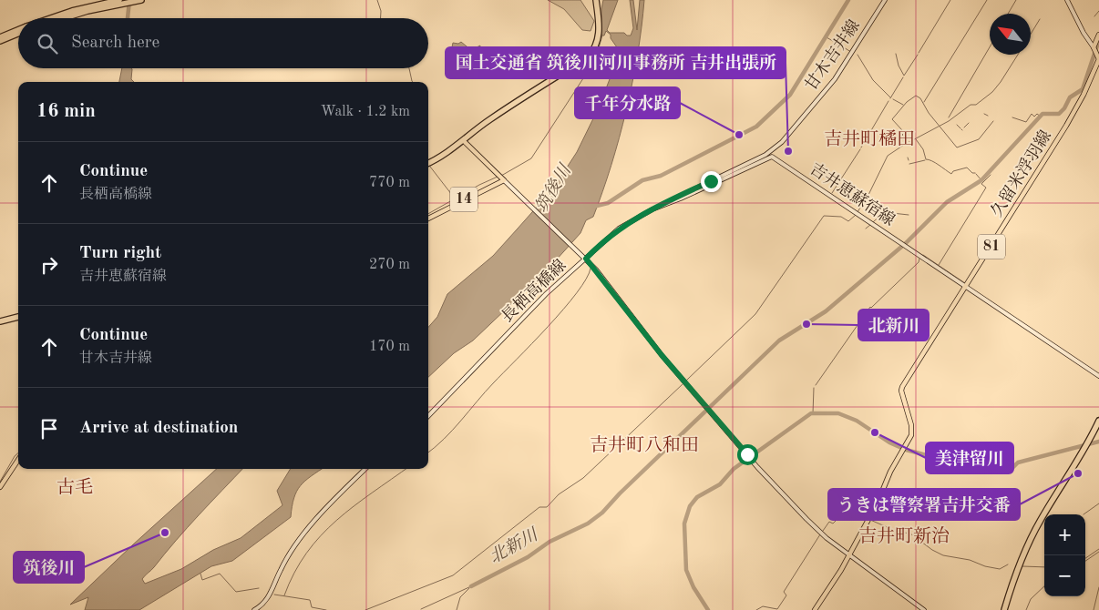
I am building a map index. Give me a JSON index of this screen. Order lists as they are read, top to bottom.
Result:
{
  "streets": {
    "main road": [
      "甘木吉井線",
      "久留米浮羽線",
      "吉井恵蘇宿線",
      "14",
      "81",
      "長栖高橋線"
    ]
  },
  "crossings": [
    ["甘木吉井線", "吉井恵蘇宿線"],
    ["久留米浮羽線", "吉井恵蘇宿線"],
    ["久留米浮羽線", "長栖高橋線"],
    ["吉井恵蘇宿線", "長栖高橋線"]
  ],
  "districts": [
    "吉井町橘田",
    "吉井町八和田",
    "古毛",
    "吉井町新治"
  ],
  "water": ["筑後川", "北新川"],
  "places": [
    "千年分水路",
    "国土交通省 筑後川河川事務所 吉井出張所",
    "北新川",
    "美津留川",
    "うきは警察署吉井交番",
    "筑後川"
  ],
  "north": "top left",
  "page": {
    "search": "Search here",
    "heading": ["16 min", "Walk · 1.2 km"],
    "list": [
      ["Continue", "長栖高橋線", "770 m"],
      ["Turn right", "吉井恵蘇宿線", "270 m"],
      ["Continue", "甘木吉井線", "170 m"],
      "Arrive at destination"
    ],
    "map_buttons": ["+", "−"]
  }
}
